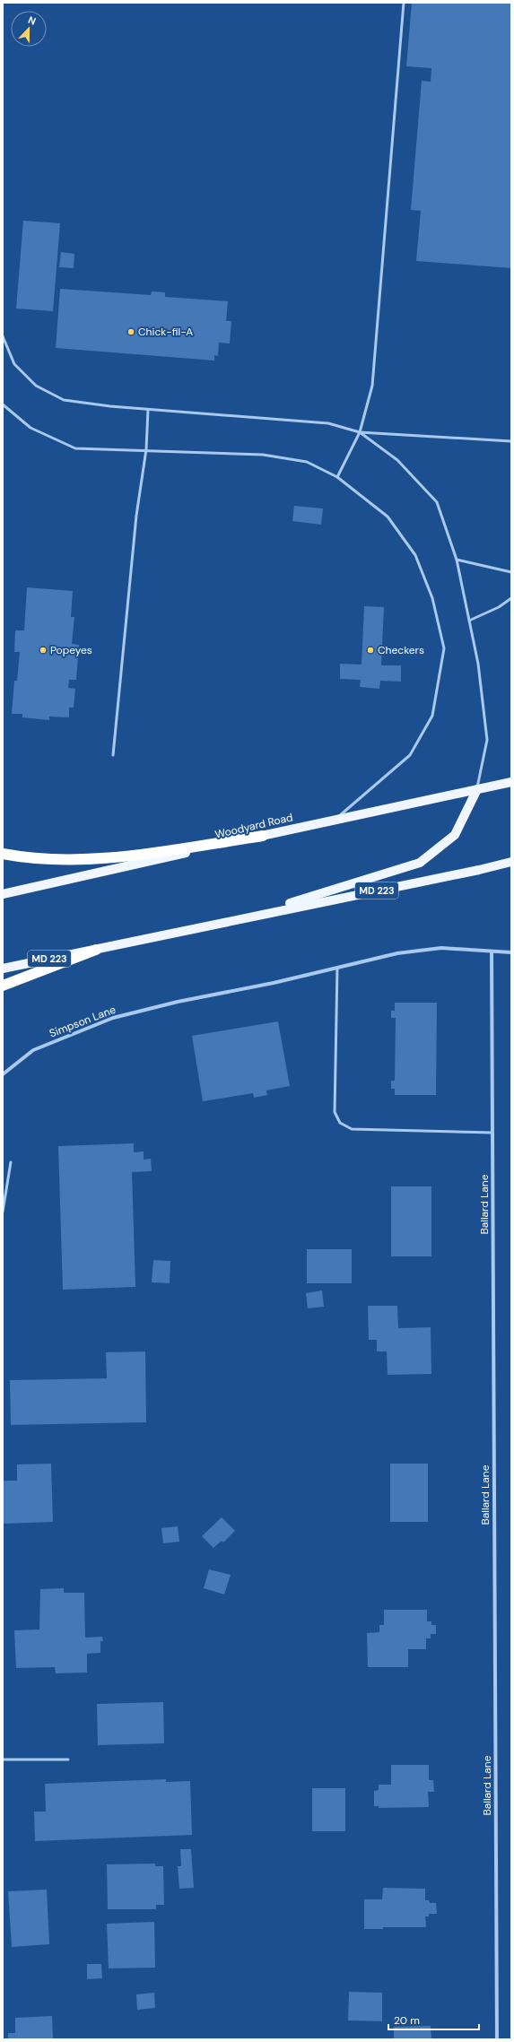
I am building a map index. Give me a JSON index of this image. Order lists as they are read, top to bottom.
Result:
{
  "streets": {
    "main road": ["Woodyard Road", "MD 223"],
    "street": ["Simpson Lane", "Ballard Lane"]
  },
  "crossings": [
    ["Simpson Lane", "Ballard Lane"]
  ],
  "places": ["Chick-fil-A", "Popeyes", "Checkers"],
  "scale_bar": "20 m",
  "north": "top"
}
